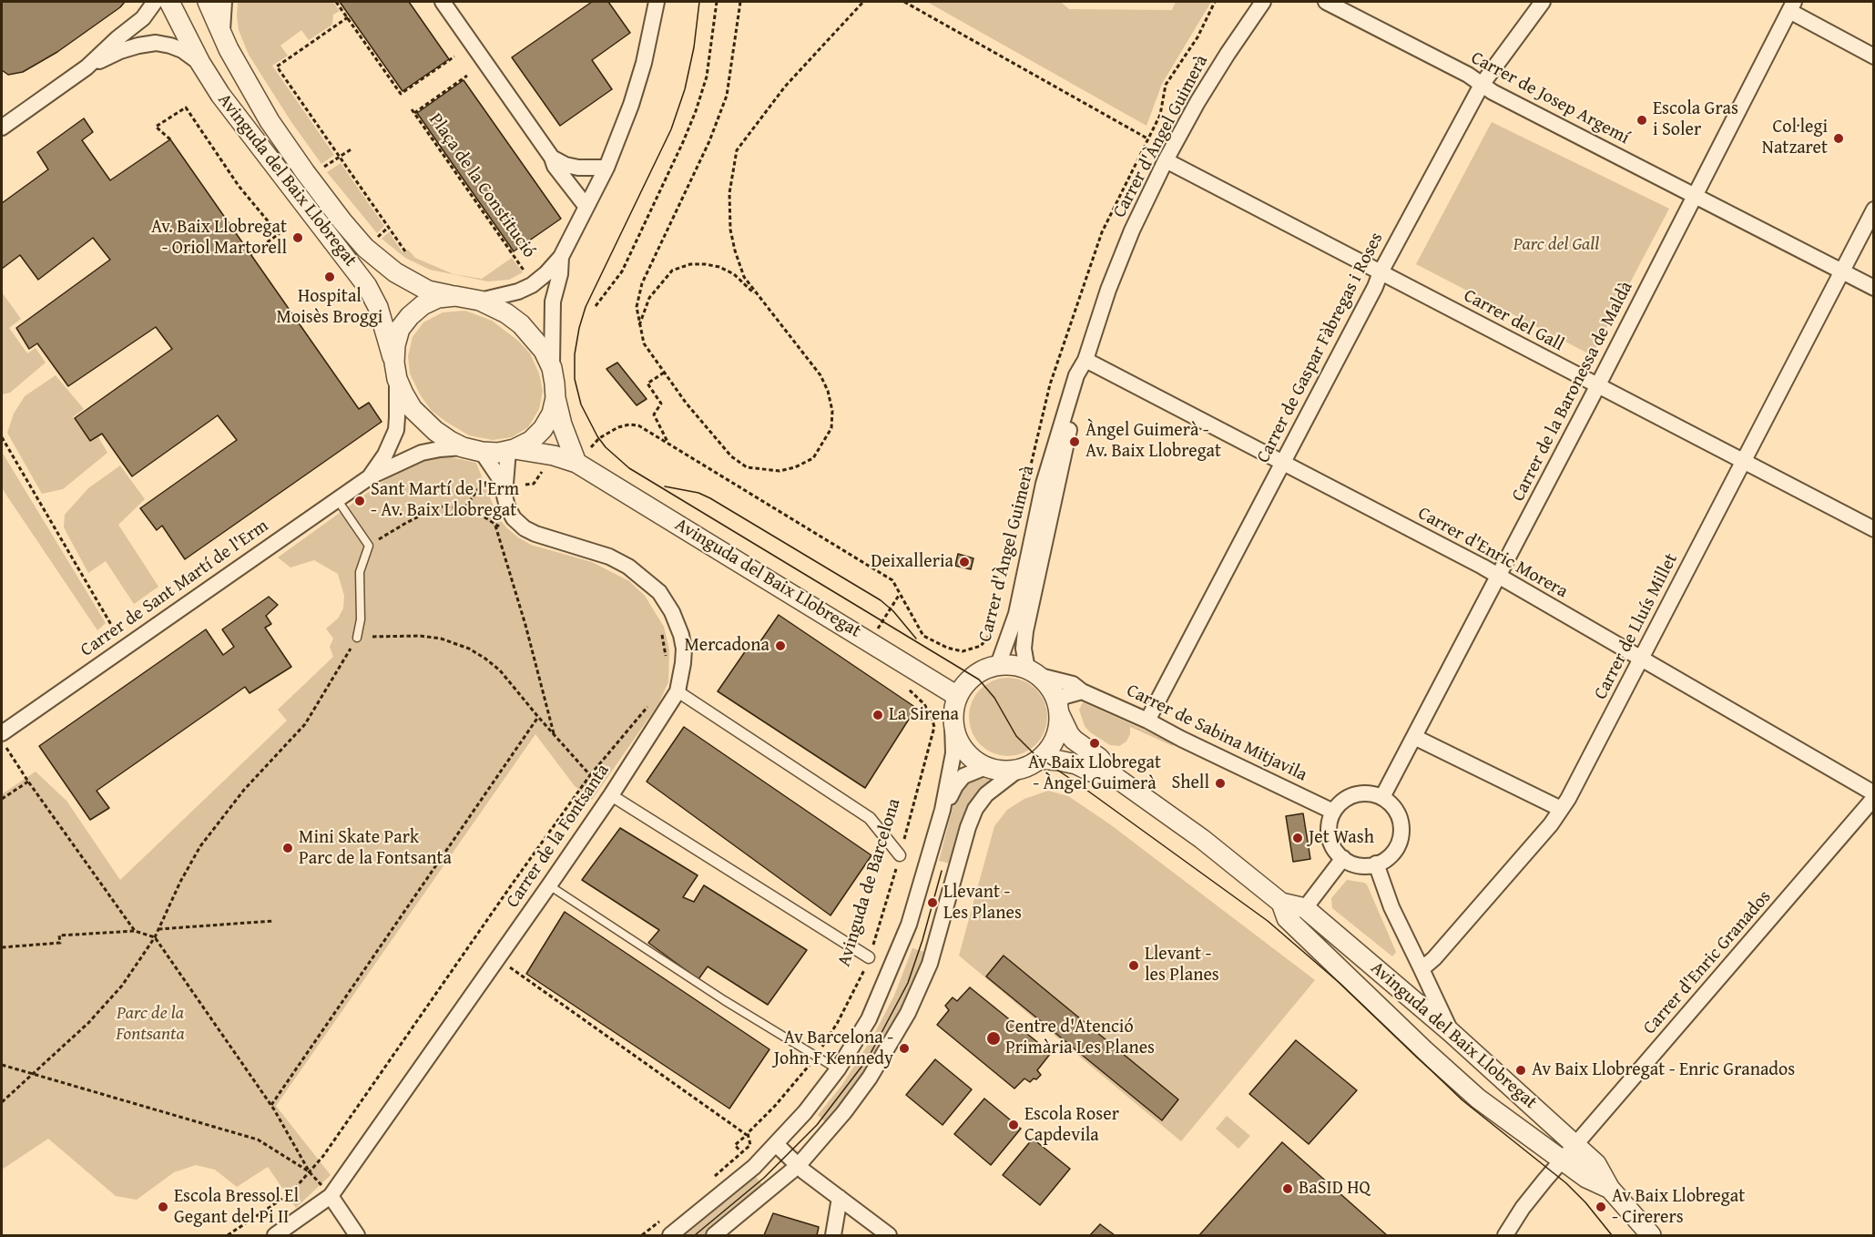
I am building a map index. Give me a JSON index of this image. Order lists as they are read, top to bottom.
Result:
{
  "streets": {
    "street": [
      "Carrer de Josep Argemí",
      "Carrer d'Àngel Guimerà",
      "Avinguda del Baix Llobregat",
      "Carrer del Gall",
      "Carrer de Gaspar Fàbregas i Roses",
      "Carrer de la Baronessa de Maldà",
      "Carrer d'Enric Morera",
      "Carrer de Sant Martí de l'Erm",
      "Carrer de Lluís Millet",
      "Carrer de Sabina Mitjavila",
      "Carrer de la Fontsanta",
      "Carrer d'Enric Granados"
    ],
    "path": ["Plaça de la Constitució", "Avinguda de Barcelona"]
  },
  "crossings": [
    ["Carrer de Josep Argemí", "Carrer de Gaspar Fàbregas i Roses"],
    ["Carrer de Josep Argemí", "Carrer de la Baronessa de Maldà"],
    ["Carrer de Josep Argemí", "Carrer de Lluís Millet"],
    ["Carrer d'Àngel Guimerà", "Avinguda del Baix Llobregat"],
    ["Carrer d'Àngel Guimerà", "Carrer del Gall"],
    ["Carrer d'Àngel Guimerà", "Carrer d'Enric Morera"],
    ["Carrer d'Àngel Guimerà", "Carrer de Sabina Mitjavila"],
    ["Avinguda del Baix Llobregat", "Carrer de Sant Martí de l'Erm"],
    ["Avinguda del Baix Llobregat", "Carrer de Sabina Mitjavila"],
    ["Avinguda del Baix Llobregat", "Carrer de la Fontsanta"],
    ["Avinguda del Baix Llobregat", "Carrer d'Enric Granados"],
    ["Carrer del Gall", "Carrer de Gaspar Fàbregas i Roses"],
    ["Carrer del Gall", "Carrer de la Baronessa de Maldà"],
    ["Carrer del Gall", "Carrer de Lluís Millet"],
    ["Carrer de Gaspar Fàbregas i Roses", "Carrer d'Enric Morera"],
    ["Carrer de Gaspar Fàbregas i Roses", "Carrer de Sabina Mitjavila"],
    ["Carrer de la Baronessa de Maldà", "Carrer d'Enric Morera"],
    ["Carrer de la Baronessa de Maldà", "Carrer de Sabina Mitjavila"],
    ["Carrer d'Enric Morera", "Carrer de Lluís Millet"],
    ["Carrer de Sant Martí de l'Erm", "Carrer de la Fontsanta"]
  ],
  "parks": ["Parc del Gall", "Parc de la Fontsanta"],
  "places": [
    "Escola Gras i Soler",
    "Col·legi Natzaret",
    "Av. Baix Llobregat - Oriol Martorell",
    "Hospital Moisès Broggi",
    "Àngel Guimerà - Av. Baix Llobregat",
    "Sant Martí de l'Erm - Av. Baix Llobregat",
    "Deixalleria",
    "Mercadona",
    "La Sirena",
    "Av Baix Llobregat - Àngel Guimerà",
    "Shell",
    "Jet Wash",
    "Mini Skate Park Parc de la Fontsanta",
    "Llevant - Les Planes",
    "Llevant - les Planes",
    "Centre d'Atenció Primària Les Planes",
    "Av Barcelona - John F Kennedy",
    "Av Baix Llobregat - Enric Granados",
    "Escola Roser Capdevila",
    "BaSID HQ",
    "Escola Bressol El Gegant del Pi II",
    "Av Baix Llobregat - Cirerers"
  ]
}
